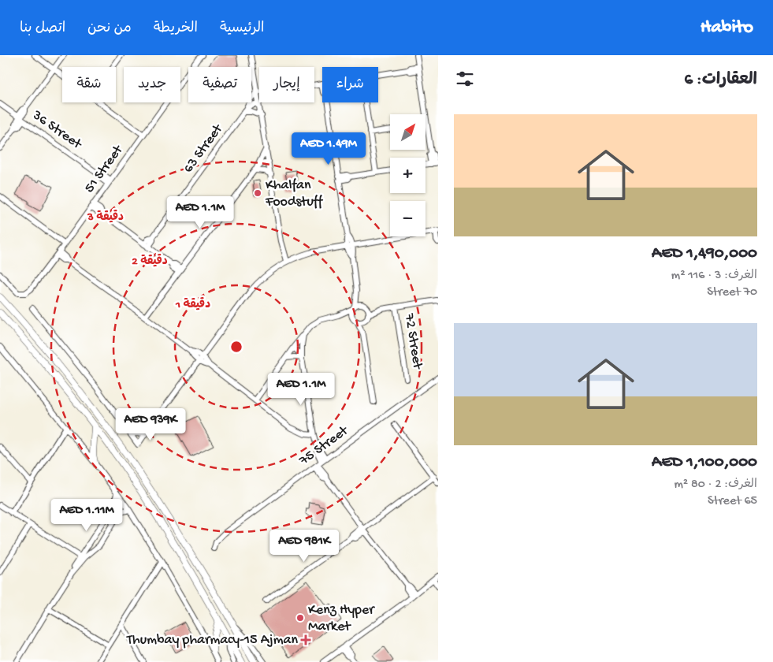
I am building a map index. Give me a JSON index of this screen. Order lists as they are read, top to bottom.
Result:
{
  "streets": {
    "street": [
      "36 Street",
      "63 Street",
      "51 Street",
      "72 Street",
      "75 Street"
    ]
  },
  "crossings": [
    ["36 Street", "51 Street"]
  ],
  "places": {
    "other": ["Khalfan Foodstuff", "Kenz Hyper Market"],
    "health": ["Thumbay pharmacy-15 Ajman"]
  },
  "north": "top right",
  "page": {
    "header": "Habito",
    "nav": [
      "الرئيسية",
      "الخريطة",
      "من نحن",
      "اتصل بنا"
    ],
    "heading": "العقارات: 6",
    "chip": [
      "شراء",
      "إيجار",
      "تصفية",
      "جديد",
      "شقة"
    ],
    "list": [
      {
        "name": "AED 1,490,000",
        "note": "الغرف: 3 · 116 m² · 70 Street"
      },
      {
        "name": "AED 1,100,000",
        "note": "الغرف: 2 · 80 m² · 65 Street"
      }
    ],
    "map_buttons": ["+", "−"],
    "price": [
      "AED 1.49M",
      "AED 1.1M",
      "AED 1.1M",
      "AED 939K",
      "AED 1.11M",
      "AED 981K"
    ]
  },
  "rings": ["3 دقيقة", "2 دقيقة", "1 دقيقة"]
}
